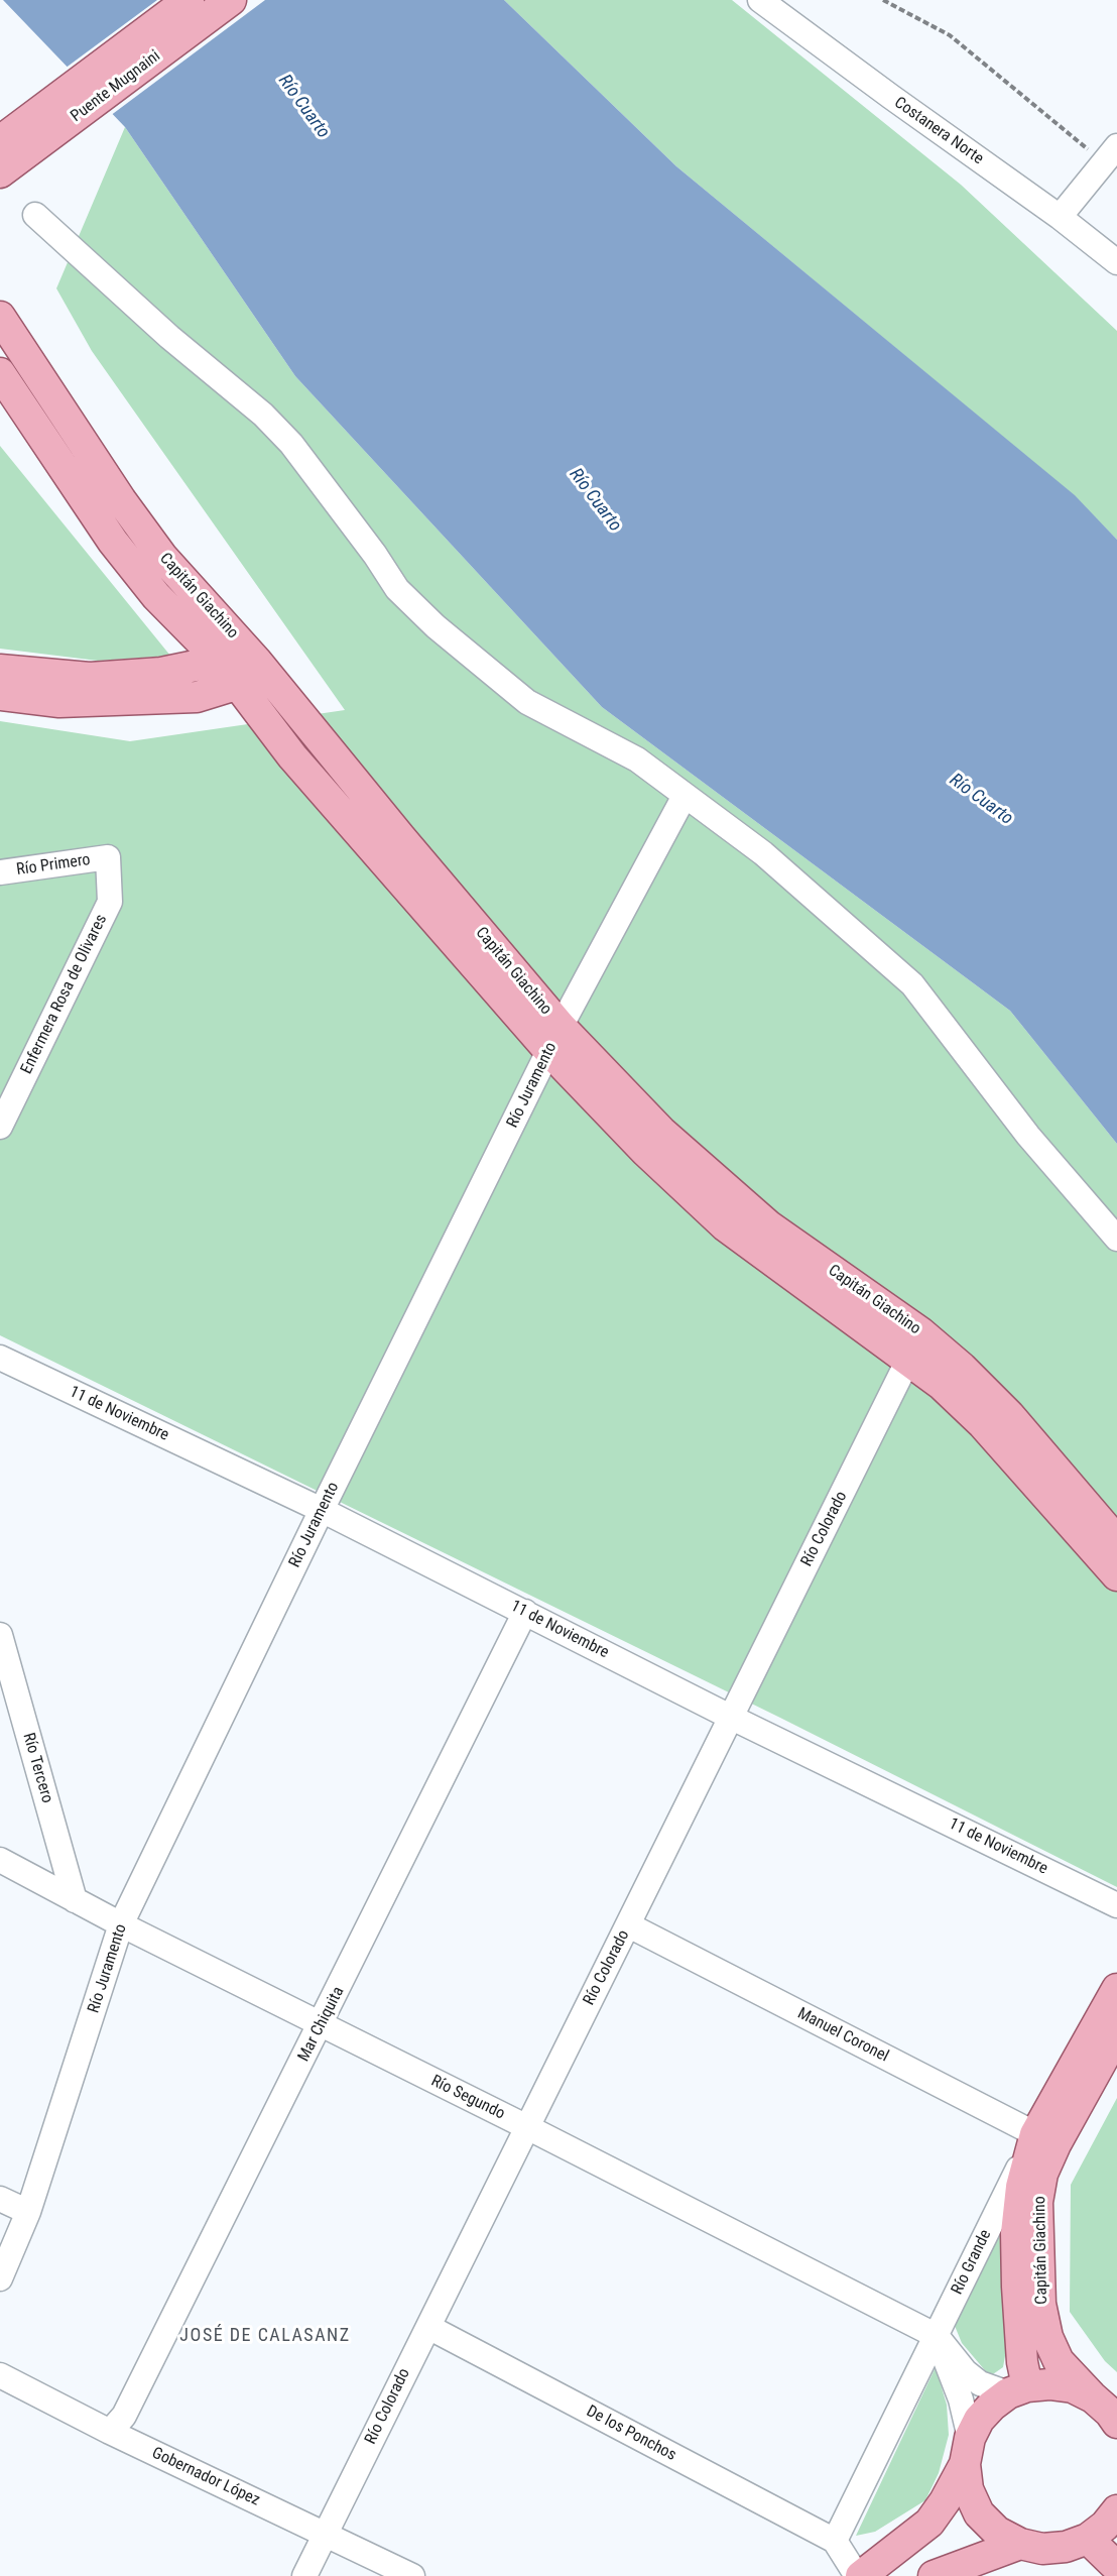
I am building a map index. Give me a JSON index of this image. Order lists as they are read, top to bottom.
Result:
{
  "streets": {
    "main road": ["Puente Mugnaini", "Capitán Giachino", "Río Grande"],
    "street": [
      "Costanera Norte",
      "Río Primero",
      "Enfermera Rosa de Olivares",
      "Río Juramento",
      "11 de Noviembre",
      "Río Colorado",
      "Río Tercero",
      "Mar Chiquita",
      "Manuel Coronel",
      "Río Segundo",
      "De los Ponchos",
      "Gobernador López"
    ]
  },
  "crossings": [
    ["Capitán Giachino", "Río Juramento"],
    ["Capitán Giachino", "Río Colorado"],
    ["Capitán Giachino", "Manuel Coronel"],
    ["Capitán Giachino", "Río Grande"],
    ["Río Primero", "Enfermera Rosa de Olivares"],
    ["Río Juramento", "11 de Noviembre"],
    ["Río Juramento", "Río Segundo"],
    ["11 de Noviembre", "Río Colorado"],
    ["11 de Noviembre", "Mar Chiquita"],
    ["Río Colorado", "Manuel Coronel"],
    ["Río Colorado", "Río Segundo"],
    ["Río Colorado", "De los Ponchos"],
    ["Río Colorado", "Gobernador López"],
    ["Río Tercero", "Río Segundo"],
    ["Mar Chiquita", "Río Segundo"],
    ["Mar Chiquita", "Gobernador López"],
    ["Manuel Coronel", "Río Grande"],
    ["Río Segundo", "Río Grande"],
    ["Río Grande", "De los Ponchos"]
  ],
  "districts": ["JOSÉ DE CALASANZ"],
  "water": ["Río Cuarto"]
}
